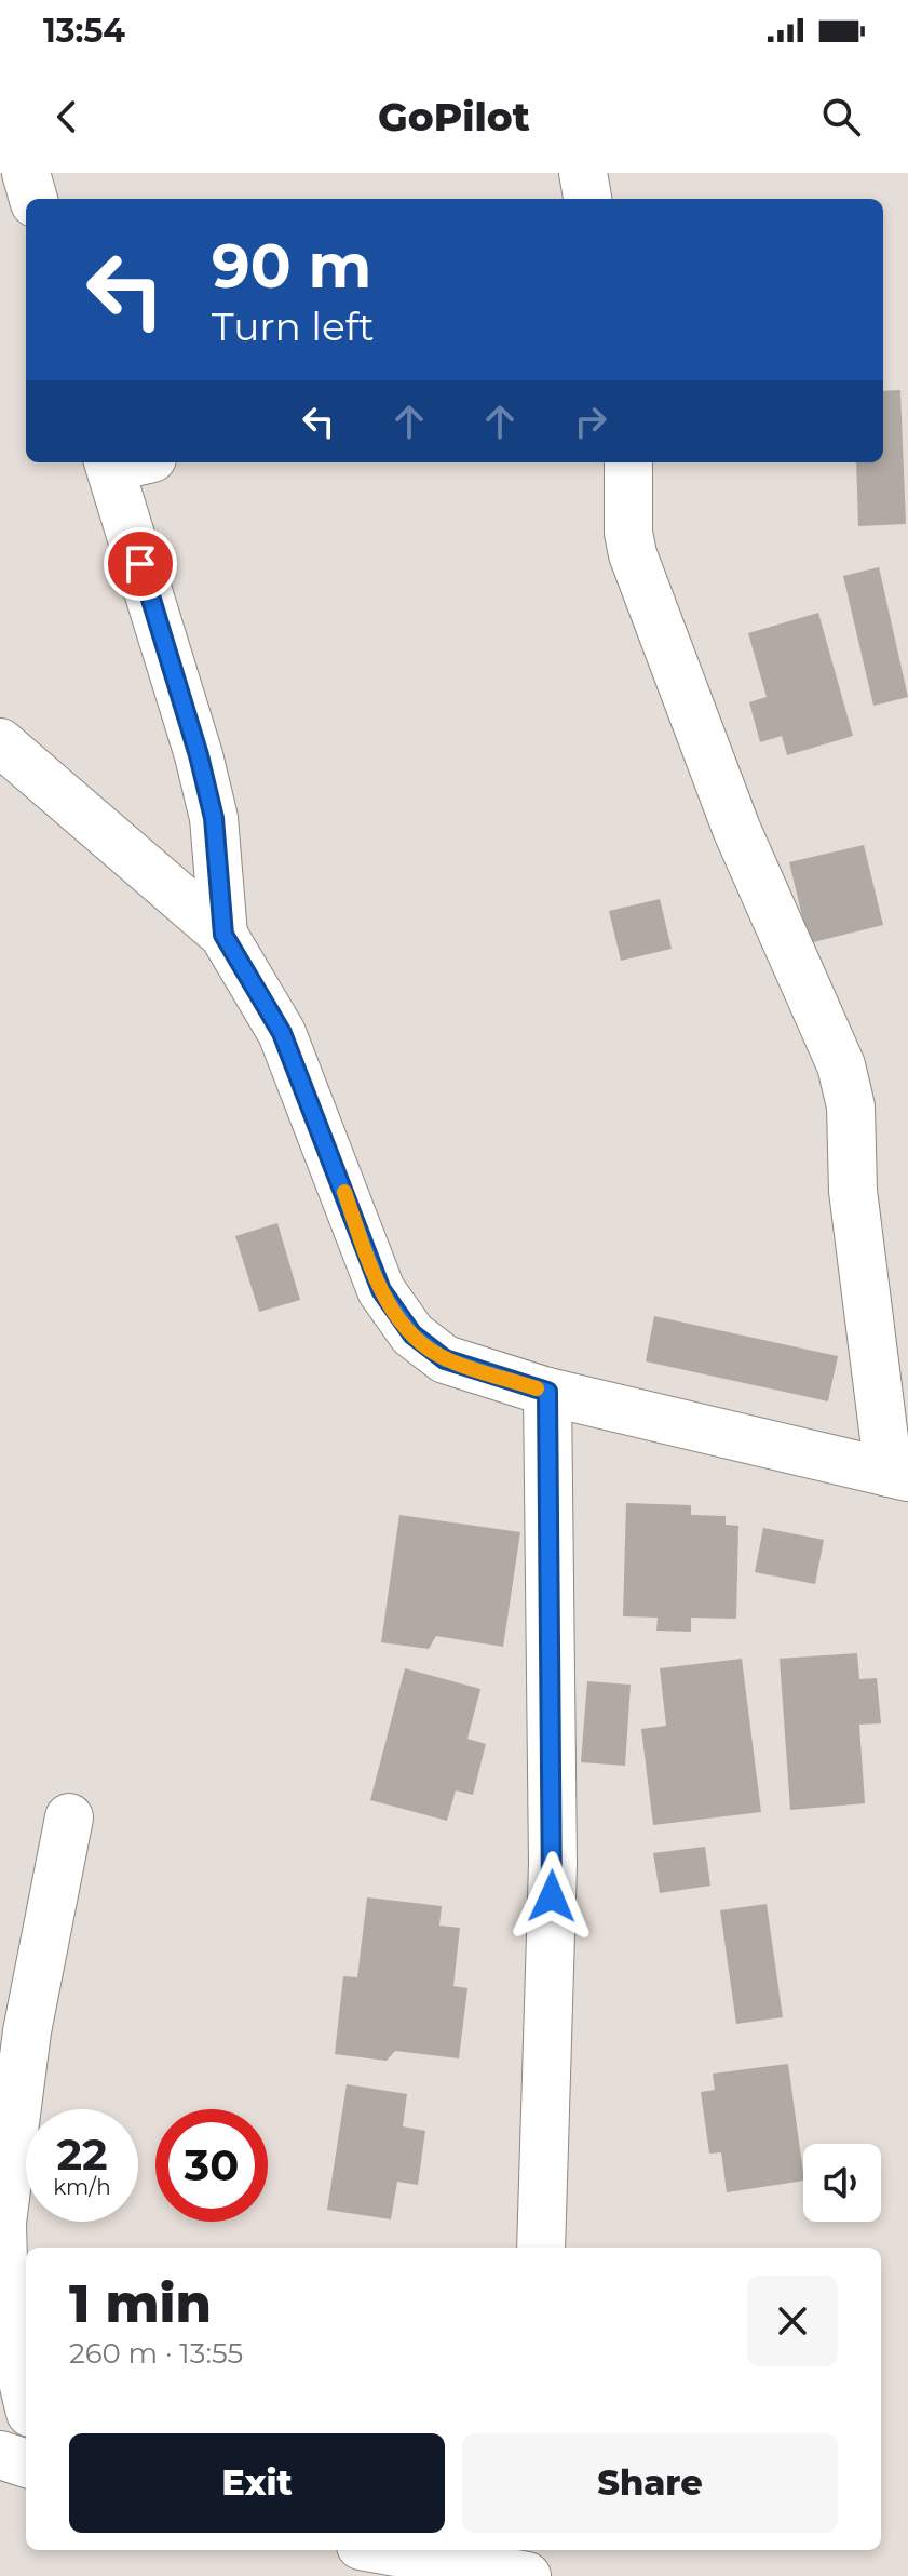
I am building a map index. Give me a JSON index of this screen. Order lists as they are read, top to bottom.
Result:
{
  "page": {
    "status": "13:54",
    "header": "GoPilot",
    "turn": ["90 m", "Turn left"],
    "speed": "22 km/h",
    "limit": "30",
    "heading": ["1 min", "260 m · 13:55"],
    "buttons": ["Exit", "Share"]
  }
}
